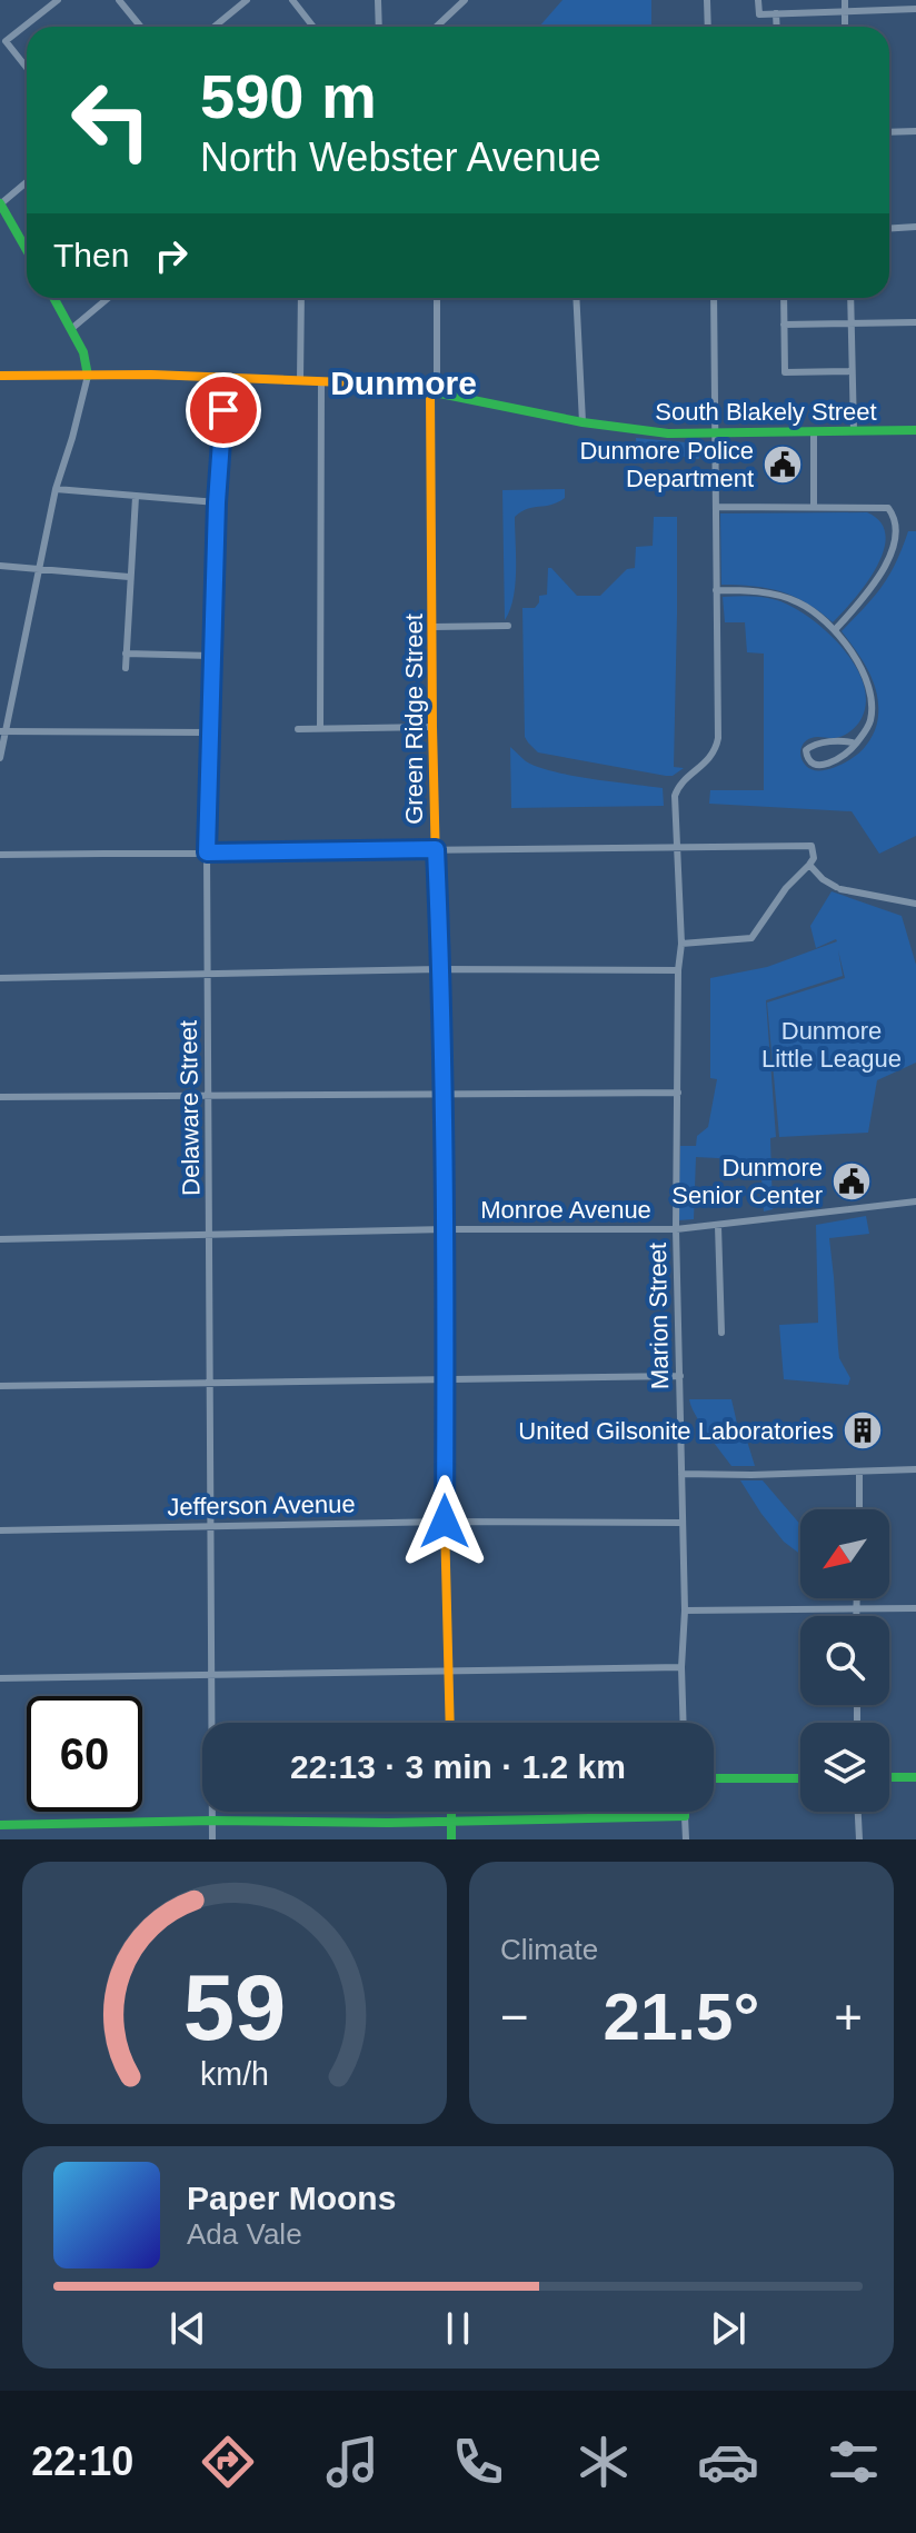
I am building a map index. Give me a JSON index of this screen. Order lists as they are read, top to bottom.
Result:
{
  "streets": {
    "main road": ["South Blakely Street", "Green Ridge Street"],
    "street": [
      "Delaware Street",
      "Monroe Avenue",
      "Marion Street",
      "Jefferson Avenue"
    ]
  },
  "crossings": [
    ["South Blakely Street", "Green Ridge Street"],
    ["South Blakely Street", "Delaware Street"],
    ["Green Ridge Street", "Monroe Avenue"],
    ["Green Ridge Street", "Jefferson Avenue"],
    ["Delaware Street", "Monroe Avenue"],
    ["Delaware Street", "Jefferson Avenue"],
    ["Monroe Avenue", "Marion Street"],
    ["Marion Street", "Jefferson Avenue"]
  ],
  "districts": ["Dunmore"],
  "parks": ["Dunmore Little League"],
  "places": {
    "public building": ["Dunmore Police Department", "Dunmore Senior Center"],
    "building": ["United Gilsonite Laboratories"]
  },
  "north": "bottom left",
  "page": {
    "turn": ["590 m", "North Webster Avenue"],
    "then": "Then",
    "limit": "60",
    "trip": "22:13 · 3 min · 1.2 km",
    "tile": "Climate",
    "heat": ["−", "21.5°", "+"],
    "song": ["Paper Moons", "Ada Vale"],
    "tabs": "22:10",
    "gauge": ["59", "km/h"]
  }
}
